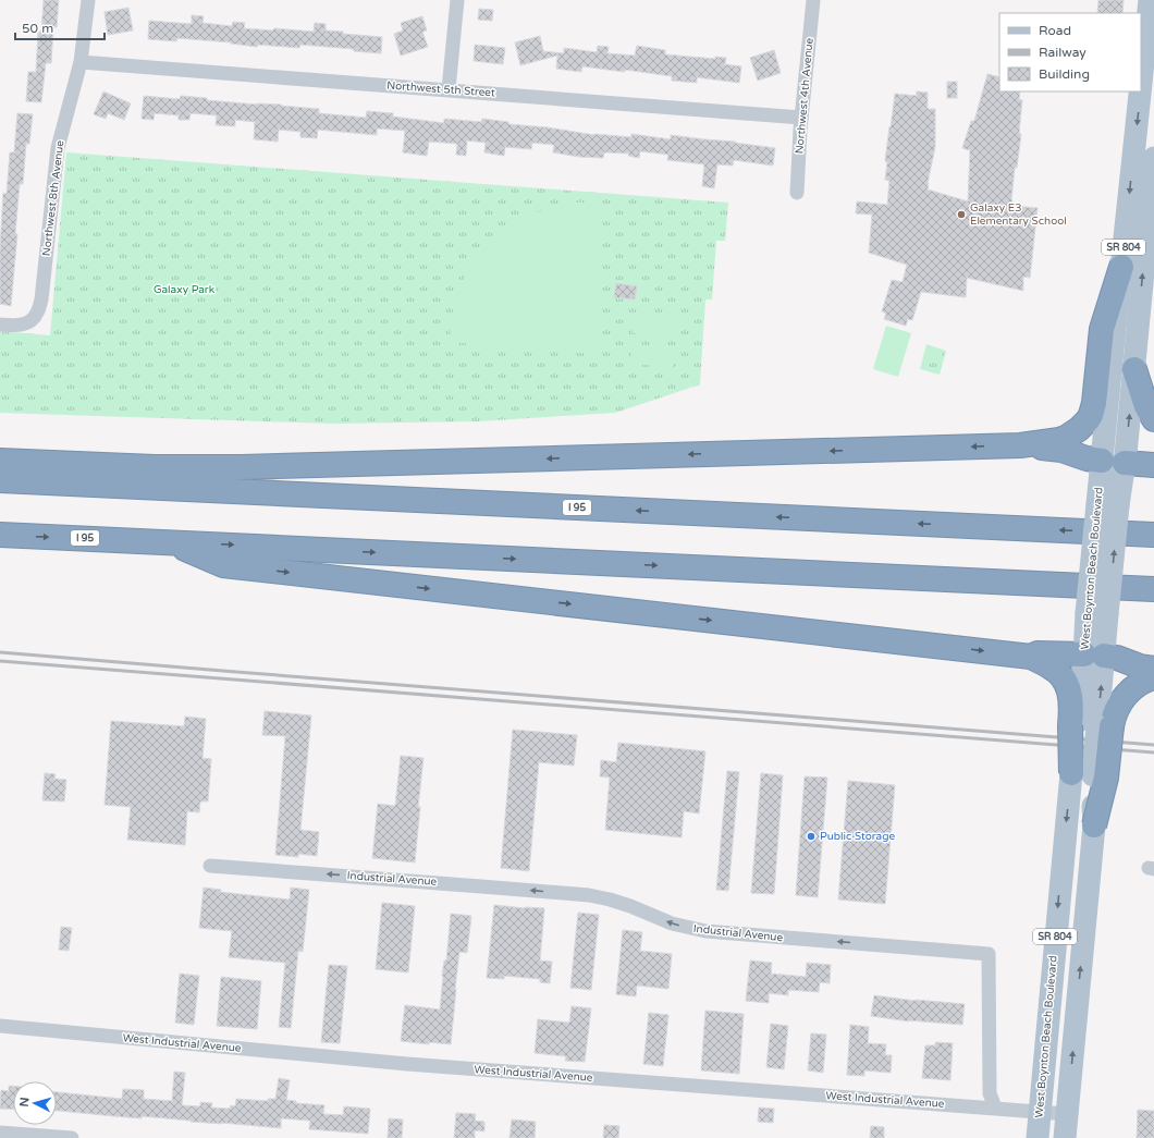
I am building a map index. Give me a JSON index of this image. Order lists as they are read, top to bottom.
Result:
{
  "streets": {
    "highway": ["I 95"],
    "main road": ["SR 804", "West Boynton Beach Boulevard"],
    "street": [
      "Northwest 5th Street",
      "Northwest 4th Avenue",
      "Northwest 8th Avenue",
      "Industrial Avenue",
      "West Industrial Avenue"
    ]
  },
  "crossings": [
    ["Northwest 5th Street", "Northwest 4th Avenue"],
    ["Northwest 5th Street", "Northwest 8th Avenue"],
    ["SR 804", "West Industrial Avenue"],
    ["West Boynton Beach Boulevard", "West Industrial Avenue"],
    ["Industrial Avenue", "West Industrial Avenue"]
  ],
  "one_way": ["Industrial Avenue"],
  "parks": ["Galaxy Park"],
  "places": ["Galaxy E3 Elementary School", "Public Storage"],
  "legend": ["Road", "Railway", "Building"],
  "scale_bar": "50 m",
  "north": "left"
}
